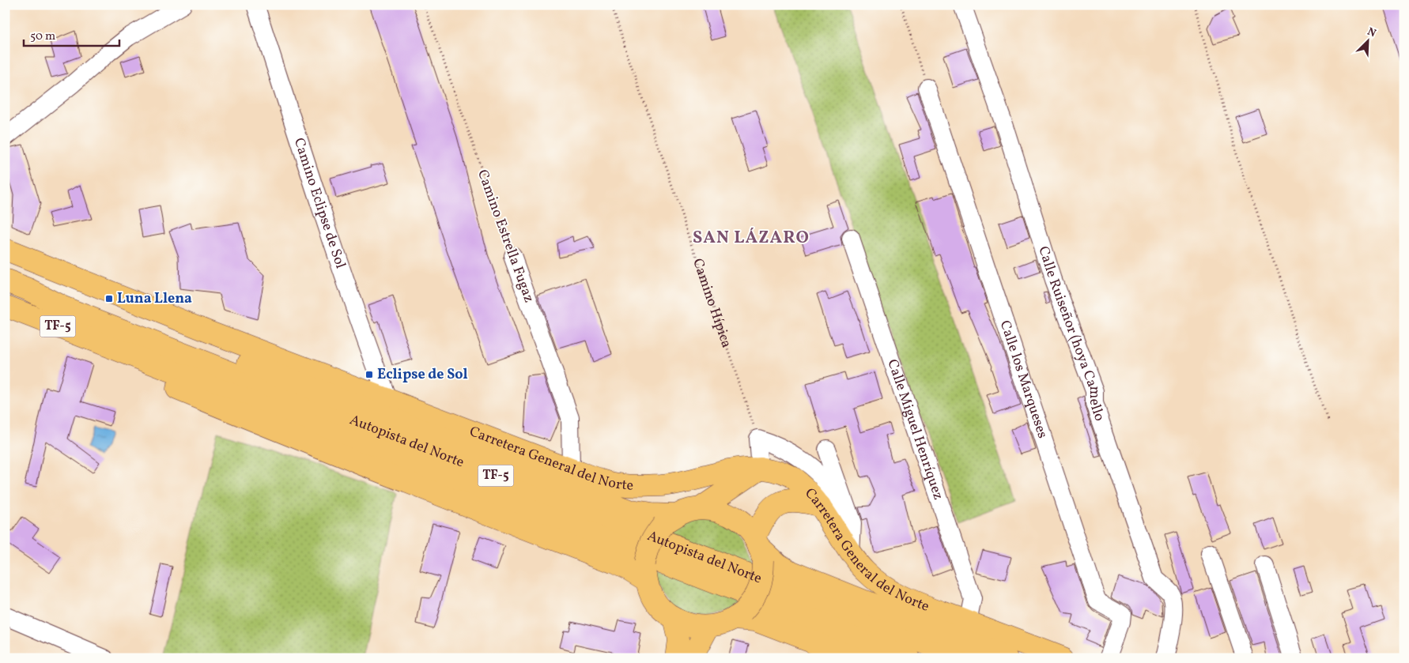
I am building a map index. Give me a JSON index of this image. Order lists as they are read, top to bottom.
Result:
{
  "streets": {
    "main road": ["TF-5", "Autopista del Norte", "Carretera General del Norte"],
    "street": [
      "Camino Eclipse de Sol",
      "Camino Estrella Fugaz",
      "Calle Ruiseñor (hoya Camello",
      "Calle los Marqueses",
      "Calle Miguel Henríquez"
    ],
    "path": ["Camino Hípica"]
  },
  "crossings": [
    ["Camino Eclipse de Sol", "Carretera General del Norte"],
    ["Camino Estrella Fugaz", "Carretera General del Norte"],
    ["Calle Miguel Henríquez", "Carretera General del Norte"]
  ],
  "districts": ["SAN LÁZARO"],
  "places": {
    "transit": ["Luna Llena", "Eclipse de Sol"]
  },
  "scale_bar": "50 m",
  "north": "top right"
}
